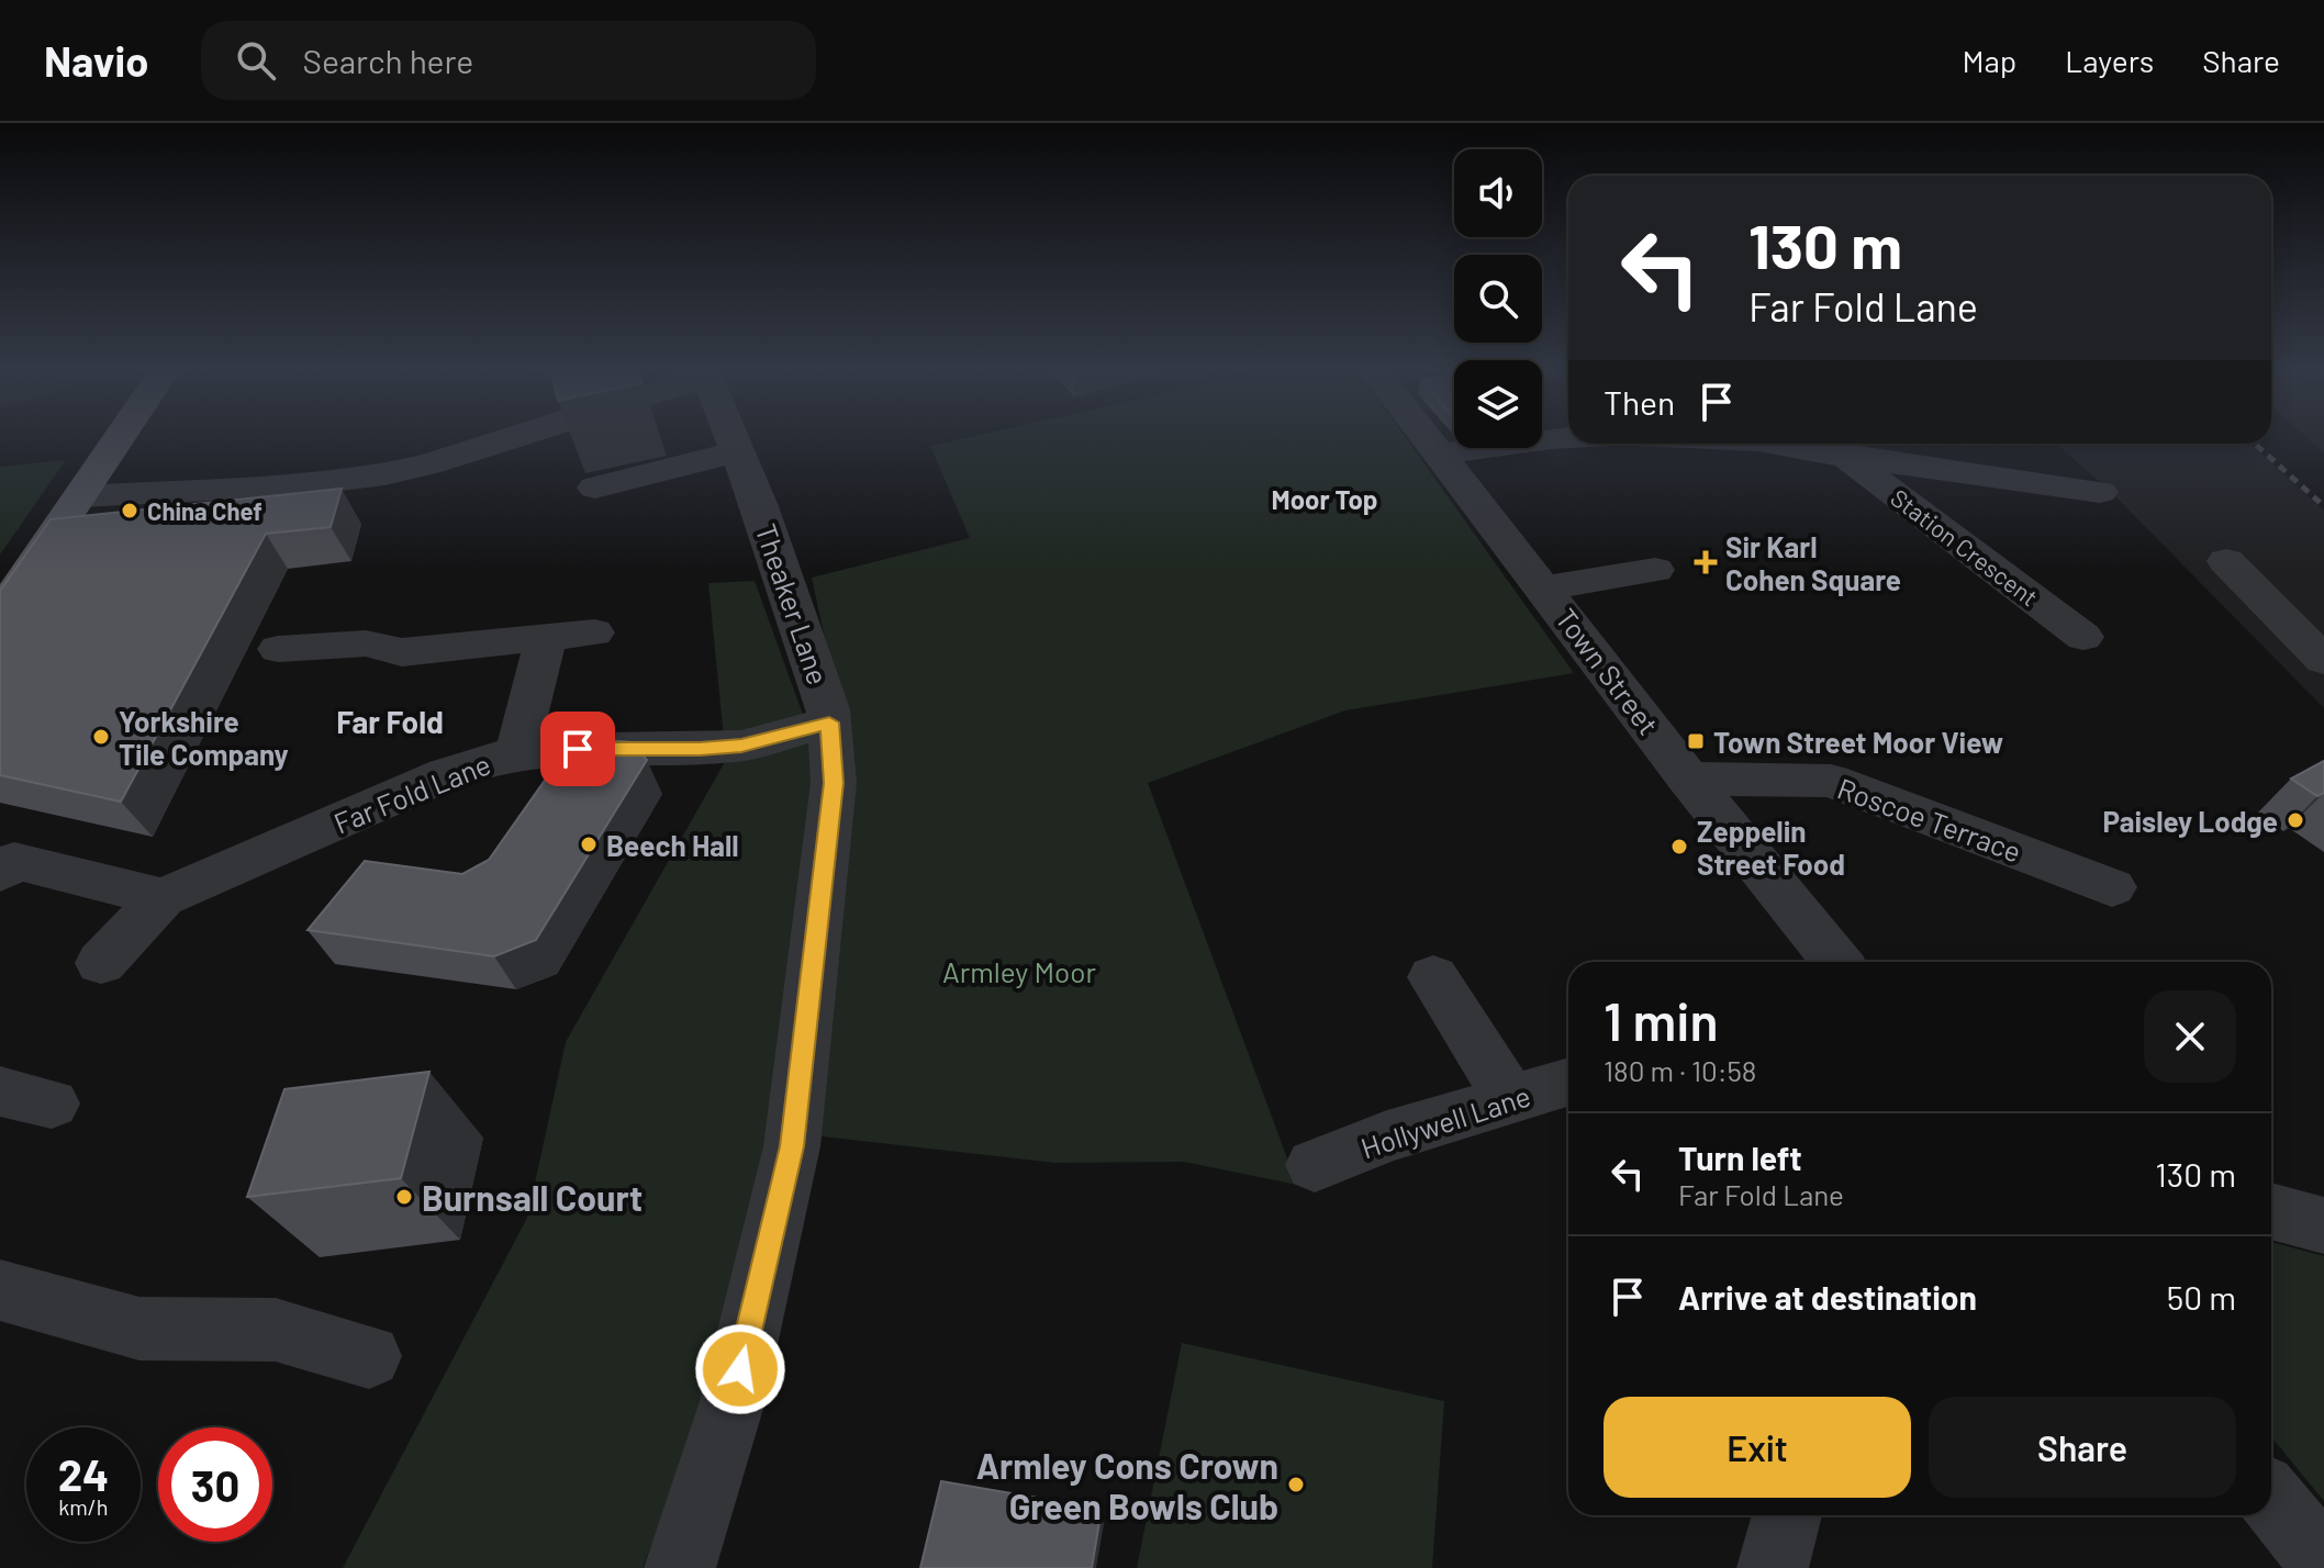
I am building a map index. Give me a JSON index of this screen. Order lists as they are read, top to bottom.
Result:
{
  "streets": {
    "street": [
      "Station Crescent",
      "Theaker Lane",
      "Town Street",
      "Far Fold Lane",
      "Roscoe Terrace",
      "Hollywell Lane"
    ]
  },
  "crossings": [
    ["Theaker Lane", "Far Fold Lane"],
    ["Town Street", "Roscoe Terrace"]
  ],
  "districts": ["Moor Top", "Far Fold"],
  "parks": ["Armley Moor"],
  "places": {
    "other": [
      "China Chef",
      "Yorkshire Tile Company",
      "Paisley Lodge",
      "Beech Hall",
      "Zeppelin Street Food",
      "Burnsall Court",
      "Armley Cons Crown Green Bowls Club"
    ],
    "health": ["Sir Karl Cohen Square"],
    "transit": ["Town Street Moor View"]
  },
  "page": {
    "header": "Navio",
    "search": "Search here",
    "nav": ["Map", "Layers", "Share"],
    "turn": ["130 m", "Far Fold Lane"],
    "then": "Then",
    "heading": ["1 min", "180 m · 10:58"],
    "list": [
      {
        "name": "Turn left",
        "note": "Far Fold Lane",
        "value": "130 m"
      },
      {
        "name": "Arrive at destination",
        "value": "50 m"
      }
    ],
    "buttons": ["Exit", "Share"],
    "speed": "24 km/h",
    "limit": "30"
  }
}
